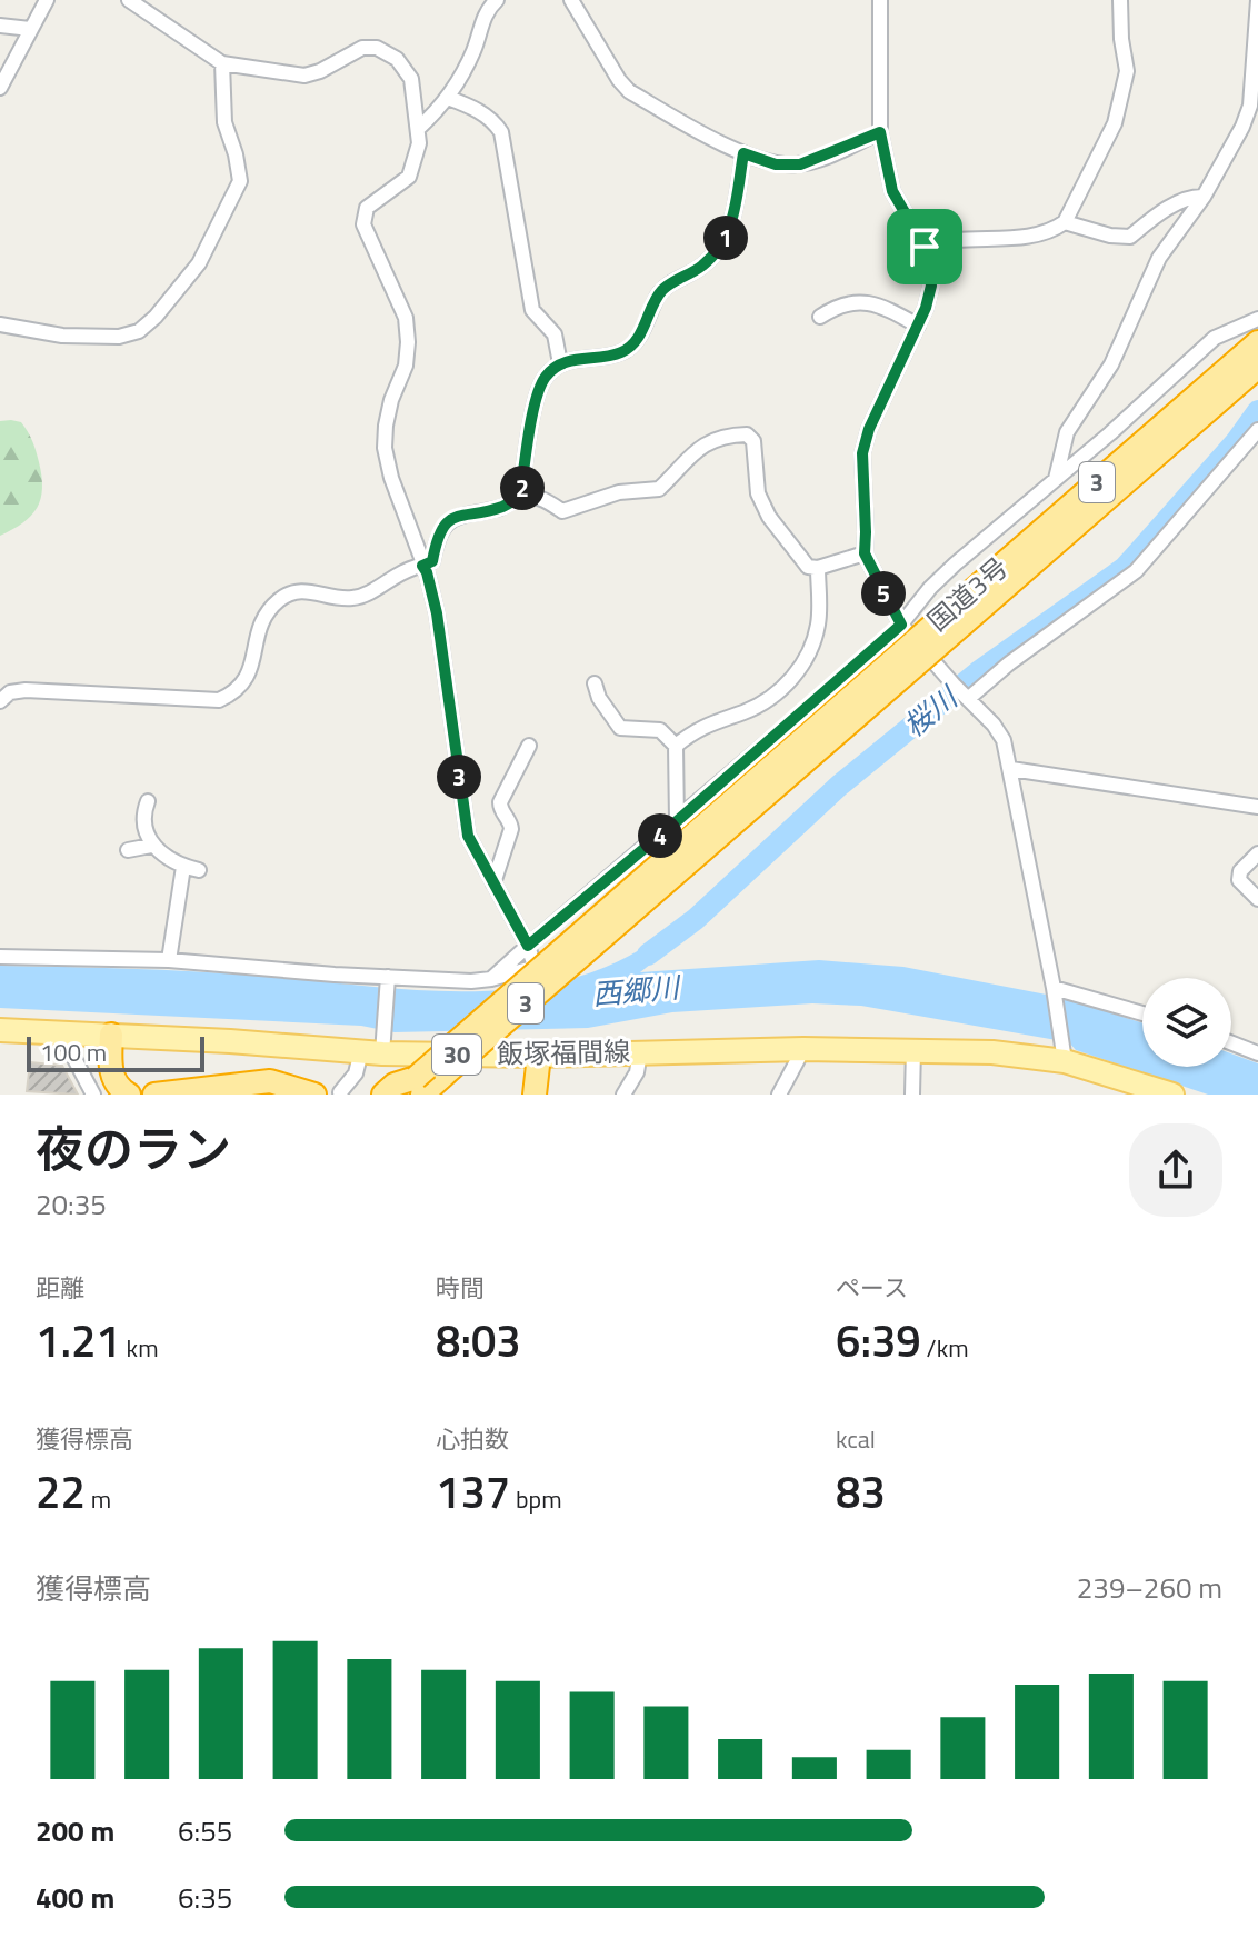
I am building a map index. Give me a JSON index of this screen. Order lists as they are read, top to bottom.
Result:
{
  "streets": {
    "highway": ["3", "国道3号"],
    "main road": ["飯塚福間線", "30"]
  },
  "crossings": [
    ["飯塚福間線", "30"]
  ],
  "water": ["桜川", "西郷川"],
  "scale_bar": "100 m",
  "page": {
    "pins": [
      "1",
      "2",
      "5",
      "3",
      "4"
    ],
    "scale": "100 m",
    "heading": ["夜のラン", "20:35"],
    "stats": [
      ["距離", "1.21 km"],
      ["時間", "8:03"],
      ["ペース", "6:39 /km"],
      ["獲得標高", "22 m"],
      ["心拍数", "137 bpm"],
      ["kcal", "83"]
    ],
    "chart": ["獲得標高", "239–260 m"],
    "list": [
      {
        "name": "200 m",
        "note": "6:55"
      },
      {
        "name": "400 m",
        "note": "6:35"
      }
    ]
  }
}
